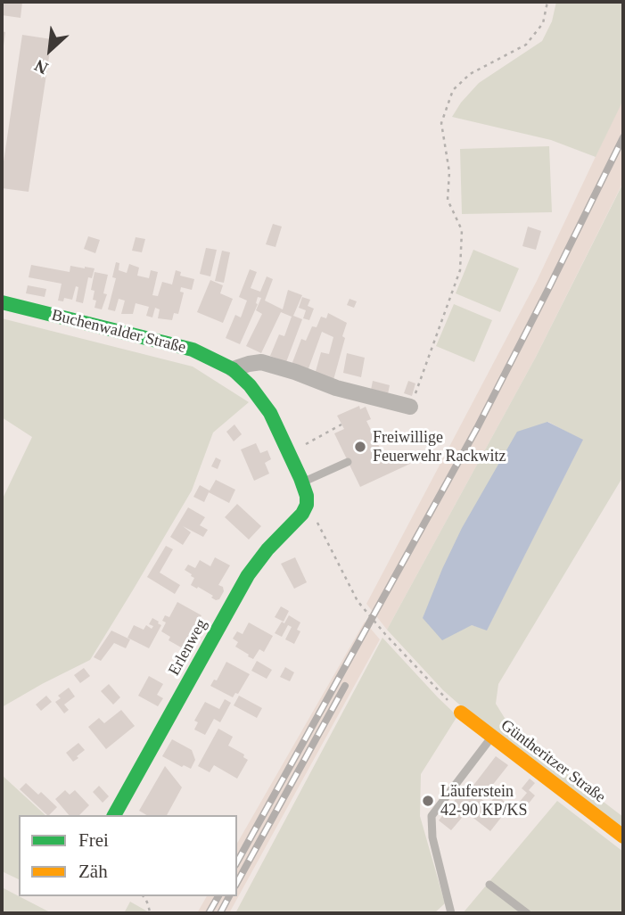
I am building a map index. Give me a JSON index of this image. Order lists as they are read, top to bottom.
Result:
{
  "streets": {
    "street": ["Buchenwalder Straße", "Erlenweg", "Güntheritzer Straße"]
  },
  "crossings": [
    ["Buchenwalder Straße", "Erlenweg"]
  ],
  "places": ["Freiwillige Feuerwehr Rackwitz", "Läuferstein 42-90 KP/KS"],
  "legend": ["Frei", "Zäh"],
  "north": "bottom left"
}
